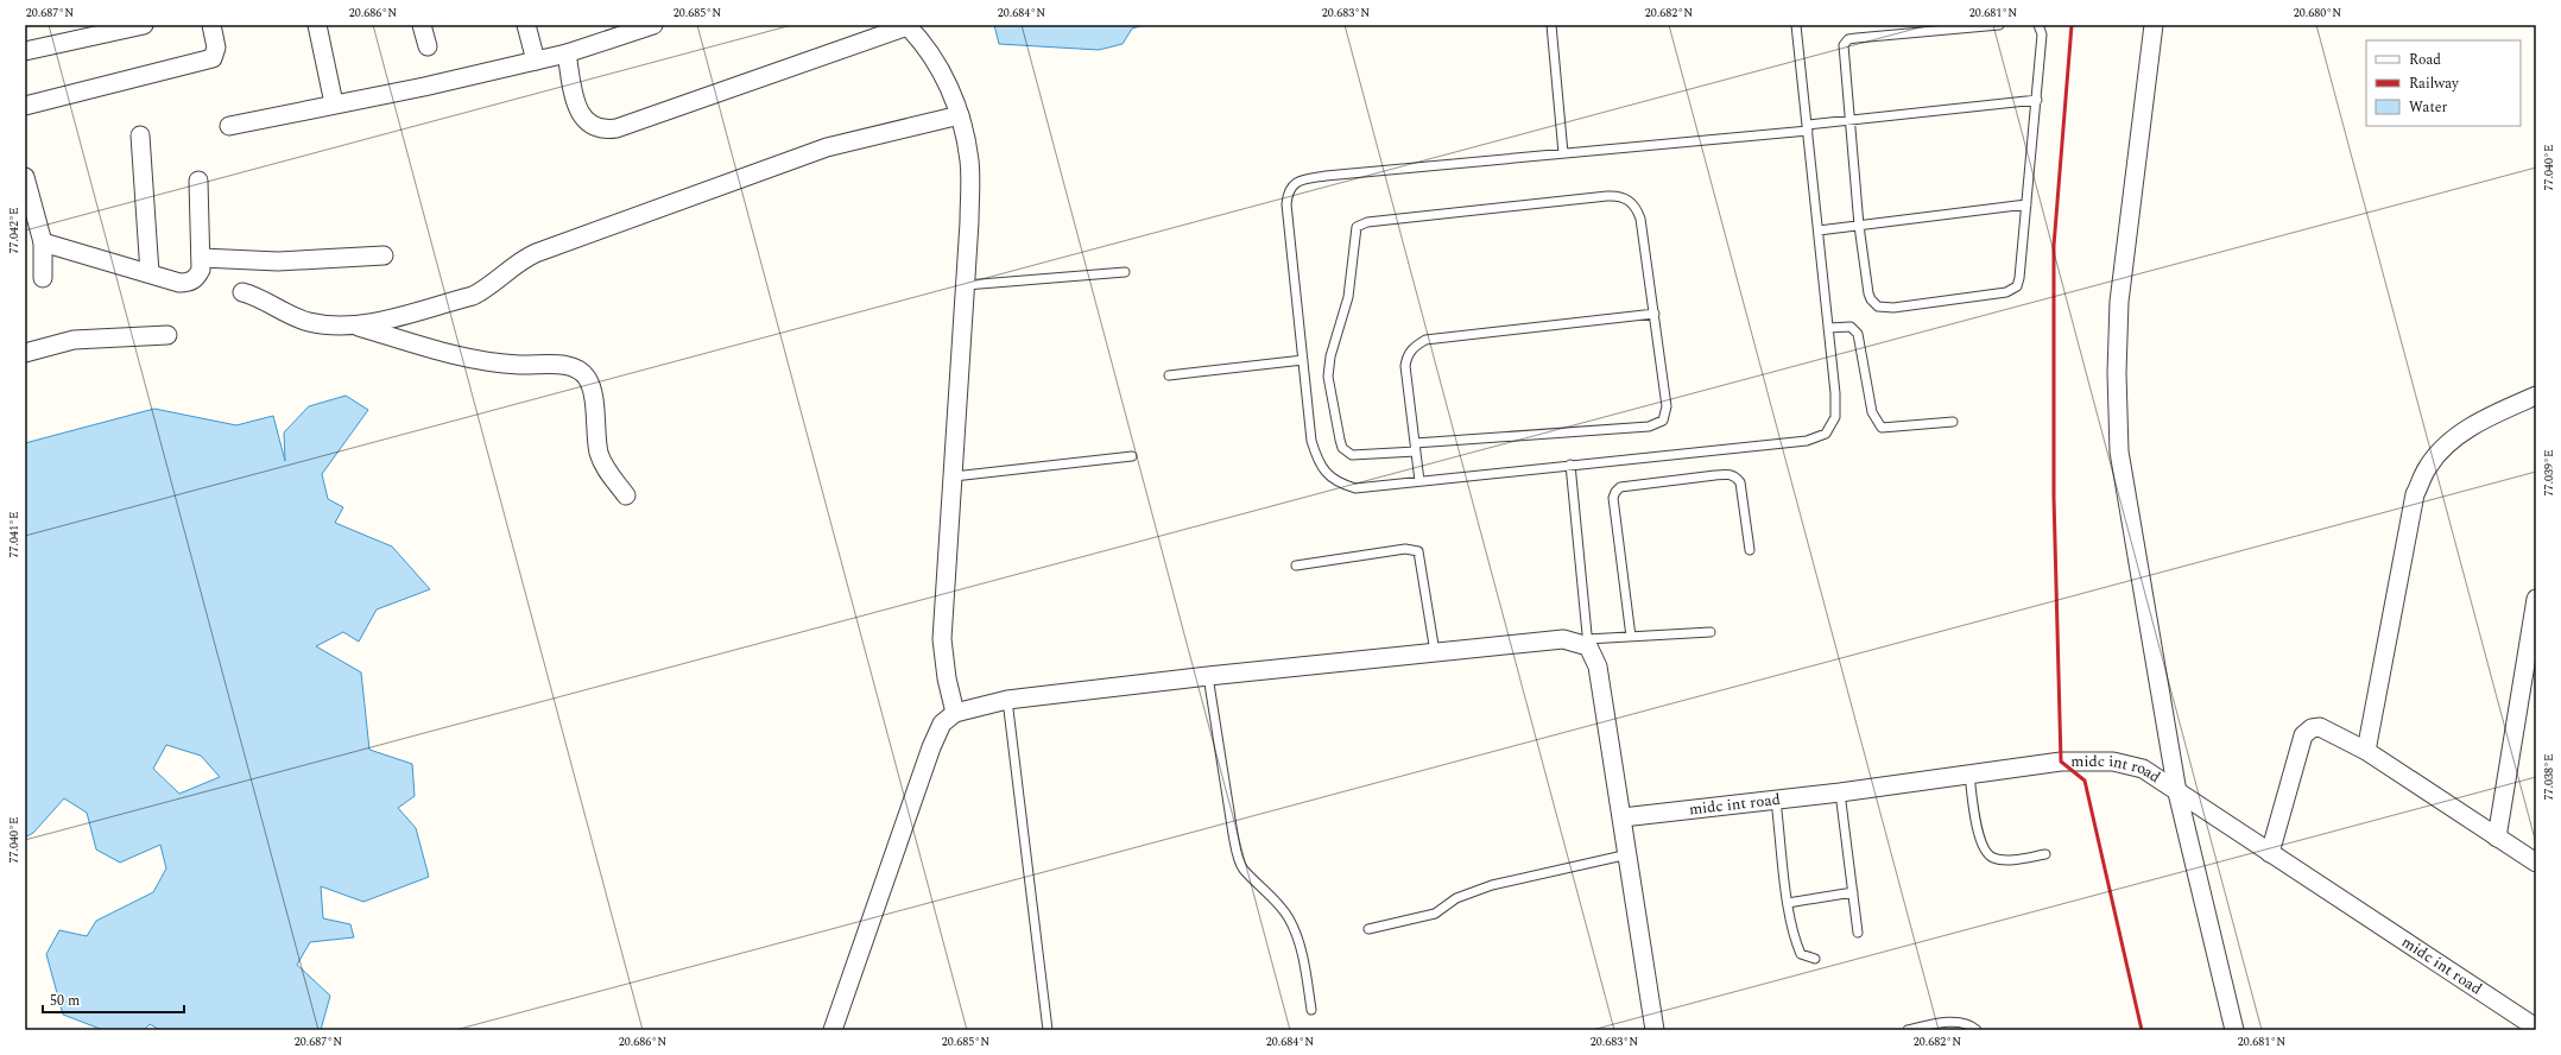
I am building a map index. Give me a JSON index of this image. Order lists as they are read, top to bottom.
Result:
{
  "streets": {
    "street": ["midc int road"]
  },
  "legend": ["Road", "Railway", "Water"],
  "scale_bar": "50 m",
  "coordinates": [
    "20.687°N",
    "20.686°N",
    "20.685°N",
    "20.684°N",
    "20.683°N",
    "20.682°N",
    "20.681°N",
    "20.680°N",
    "77.040°E",
    "77.042°E",
    "77.039°E",
    "77.041°E",
    "77.038°E"
  ]
}
